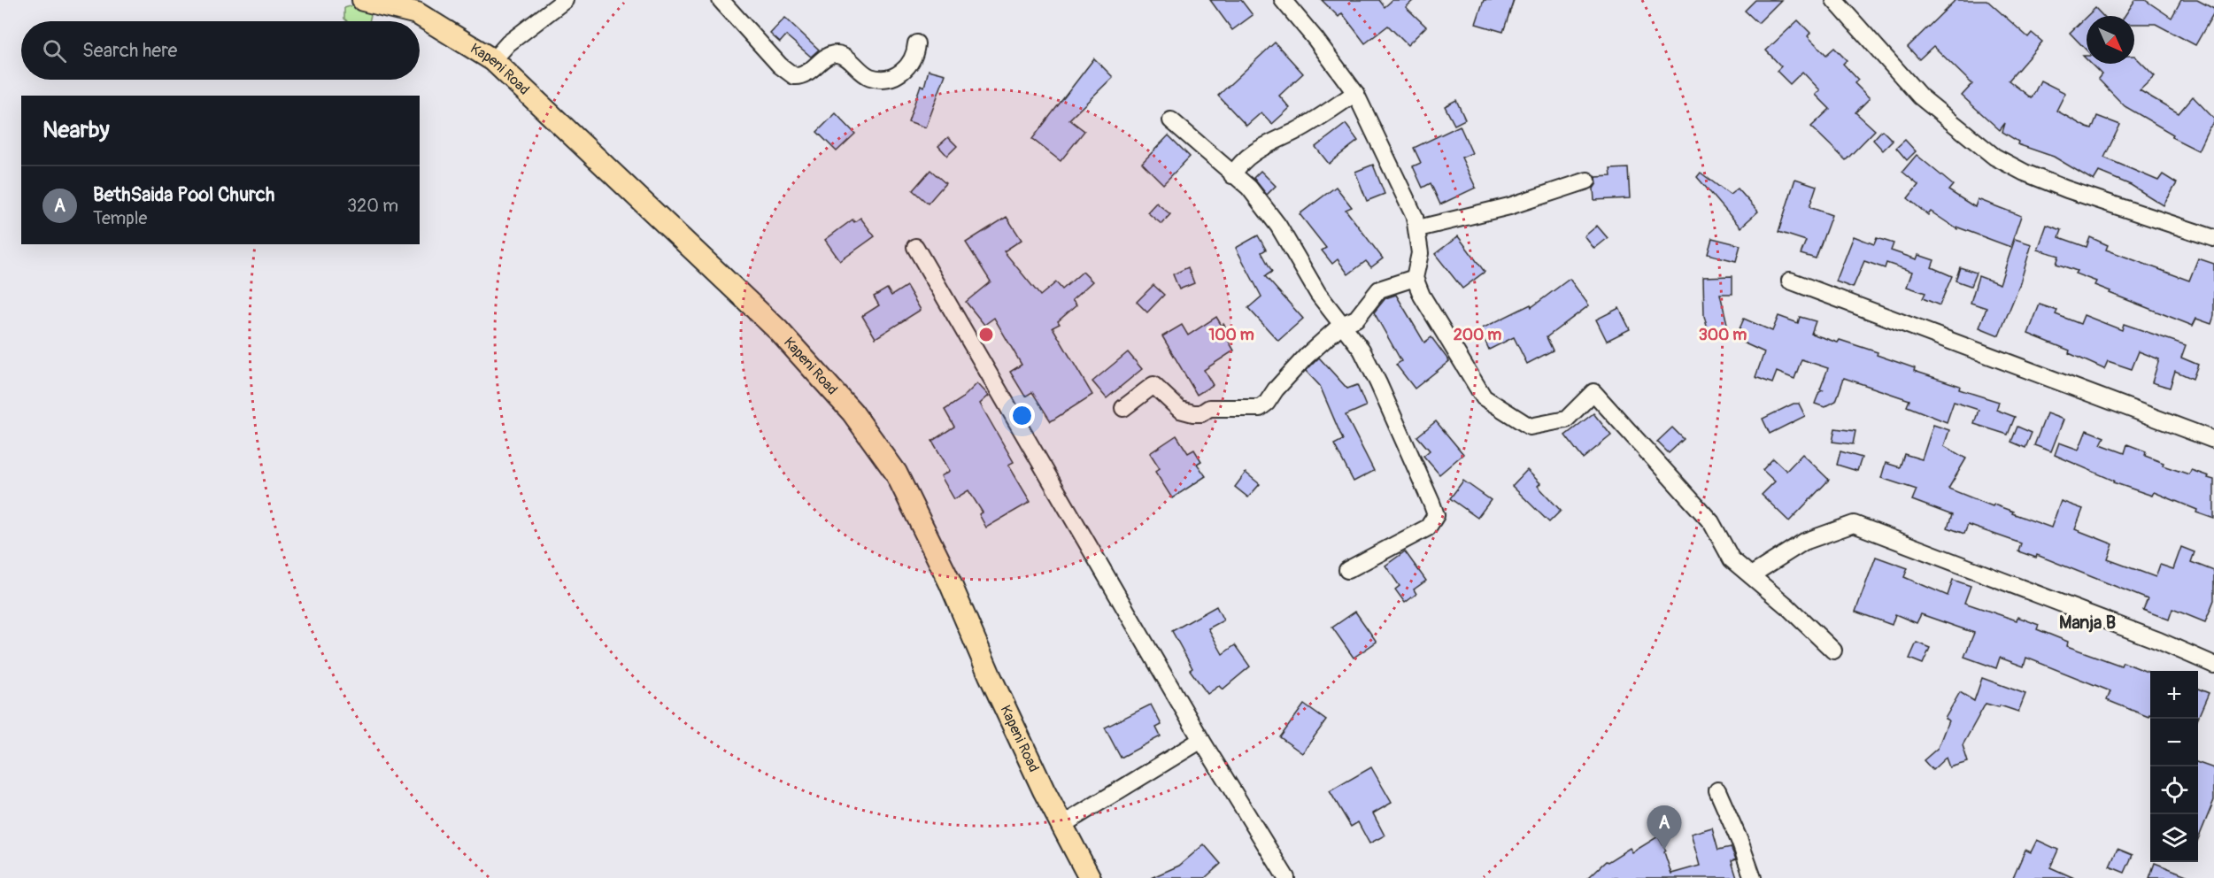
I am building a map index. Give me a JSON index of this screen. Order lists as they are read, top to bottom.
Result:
{
  "streets": {
    "main road": ["Kapeni Road"]
  },
  "districts": ["Manja B"],
  "north": "bottom right",
  "page": {
    "search": "Search here",
    "heading": "Nearby",
    "list": [
      {
        "mark": "A",
        "name": "BethSaida Pool Church",
        "note": "Temple",
        "value": "320 m"
      }
    ],
    "map_buttons": ["+", "−"],
    "pins": "A"
  },
  "rings": ["100 m", "200 m", "300 m"]
}
